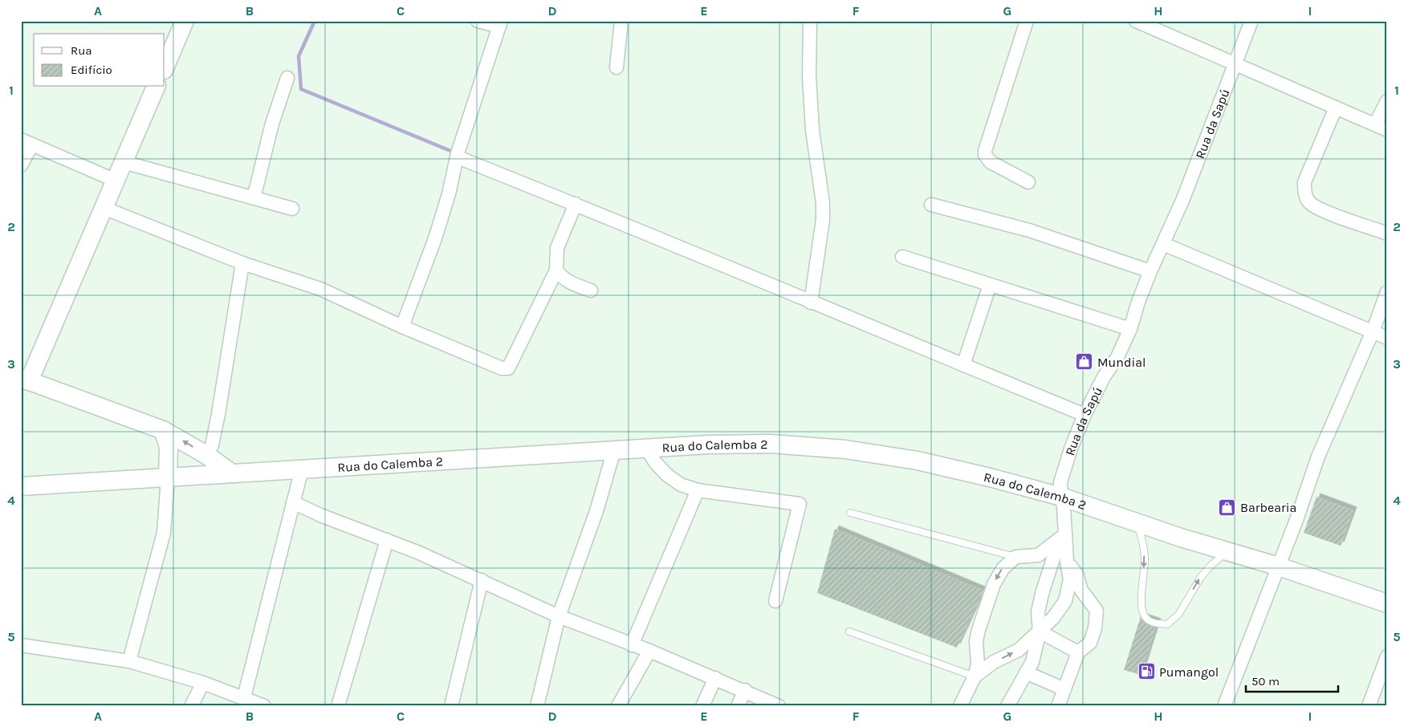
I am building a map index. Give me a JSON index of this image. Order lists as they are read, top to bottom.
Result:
{
  "streets": {
    "main road": ["Rua do Calemba 2"],
    "street": ["Rua da Sapú"]
  },
  "crossings": [
    ["Rua da Sapú", "Rua do Calemba 2"]
  ],
  "places": {
    "shop": ["Mundial", "Barbearia"],
    "fuel station": ["Pumangol"]
  },
  "legend": ["Rua", "Edifício"],
  "scale_bar": "50 m",
  "grid": {
    "columns": [
      "A",
      "B",
      "C",
      "D",
      "E",
      "F",
      "G",
      "H",
      "I"
    ],
    "rows": [
      "1",
      "2",
      "3",
      "4",
      "5"
    ]
  }
}
